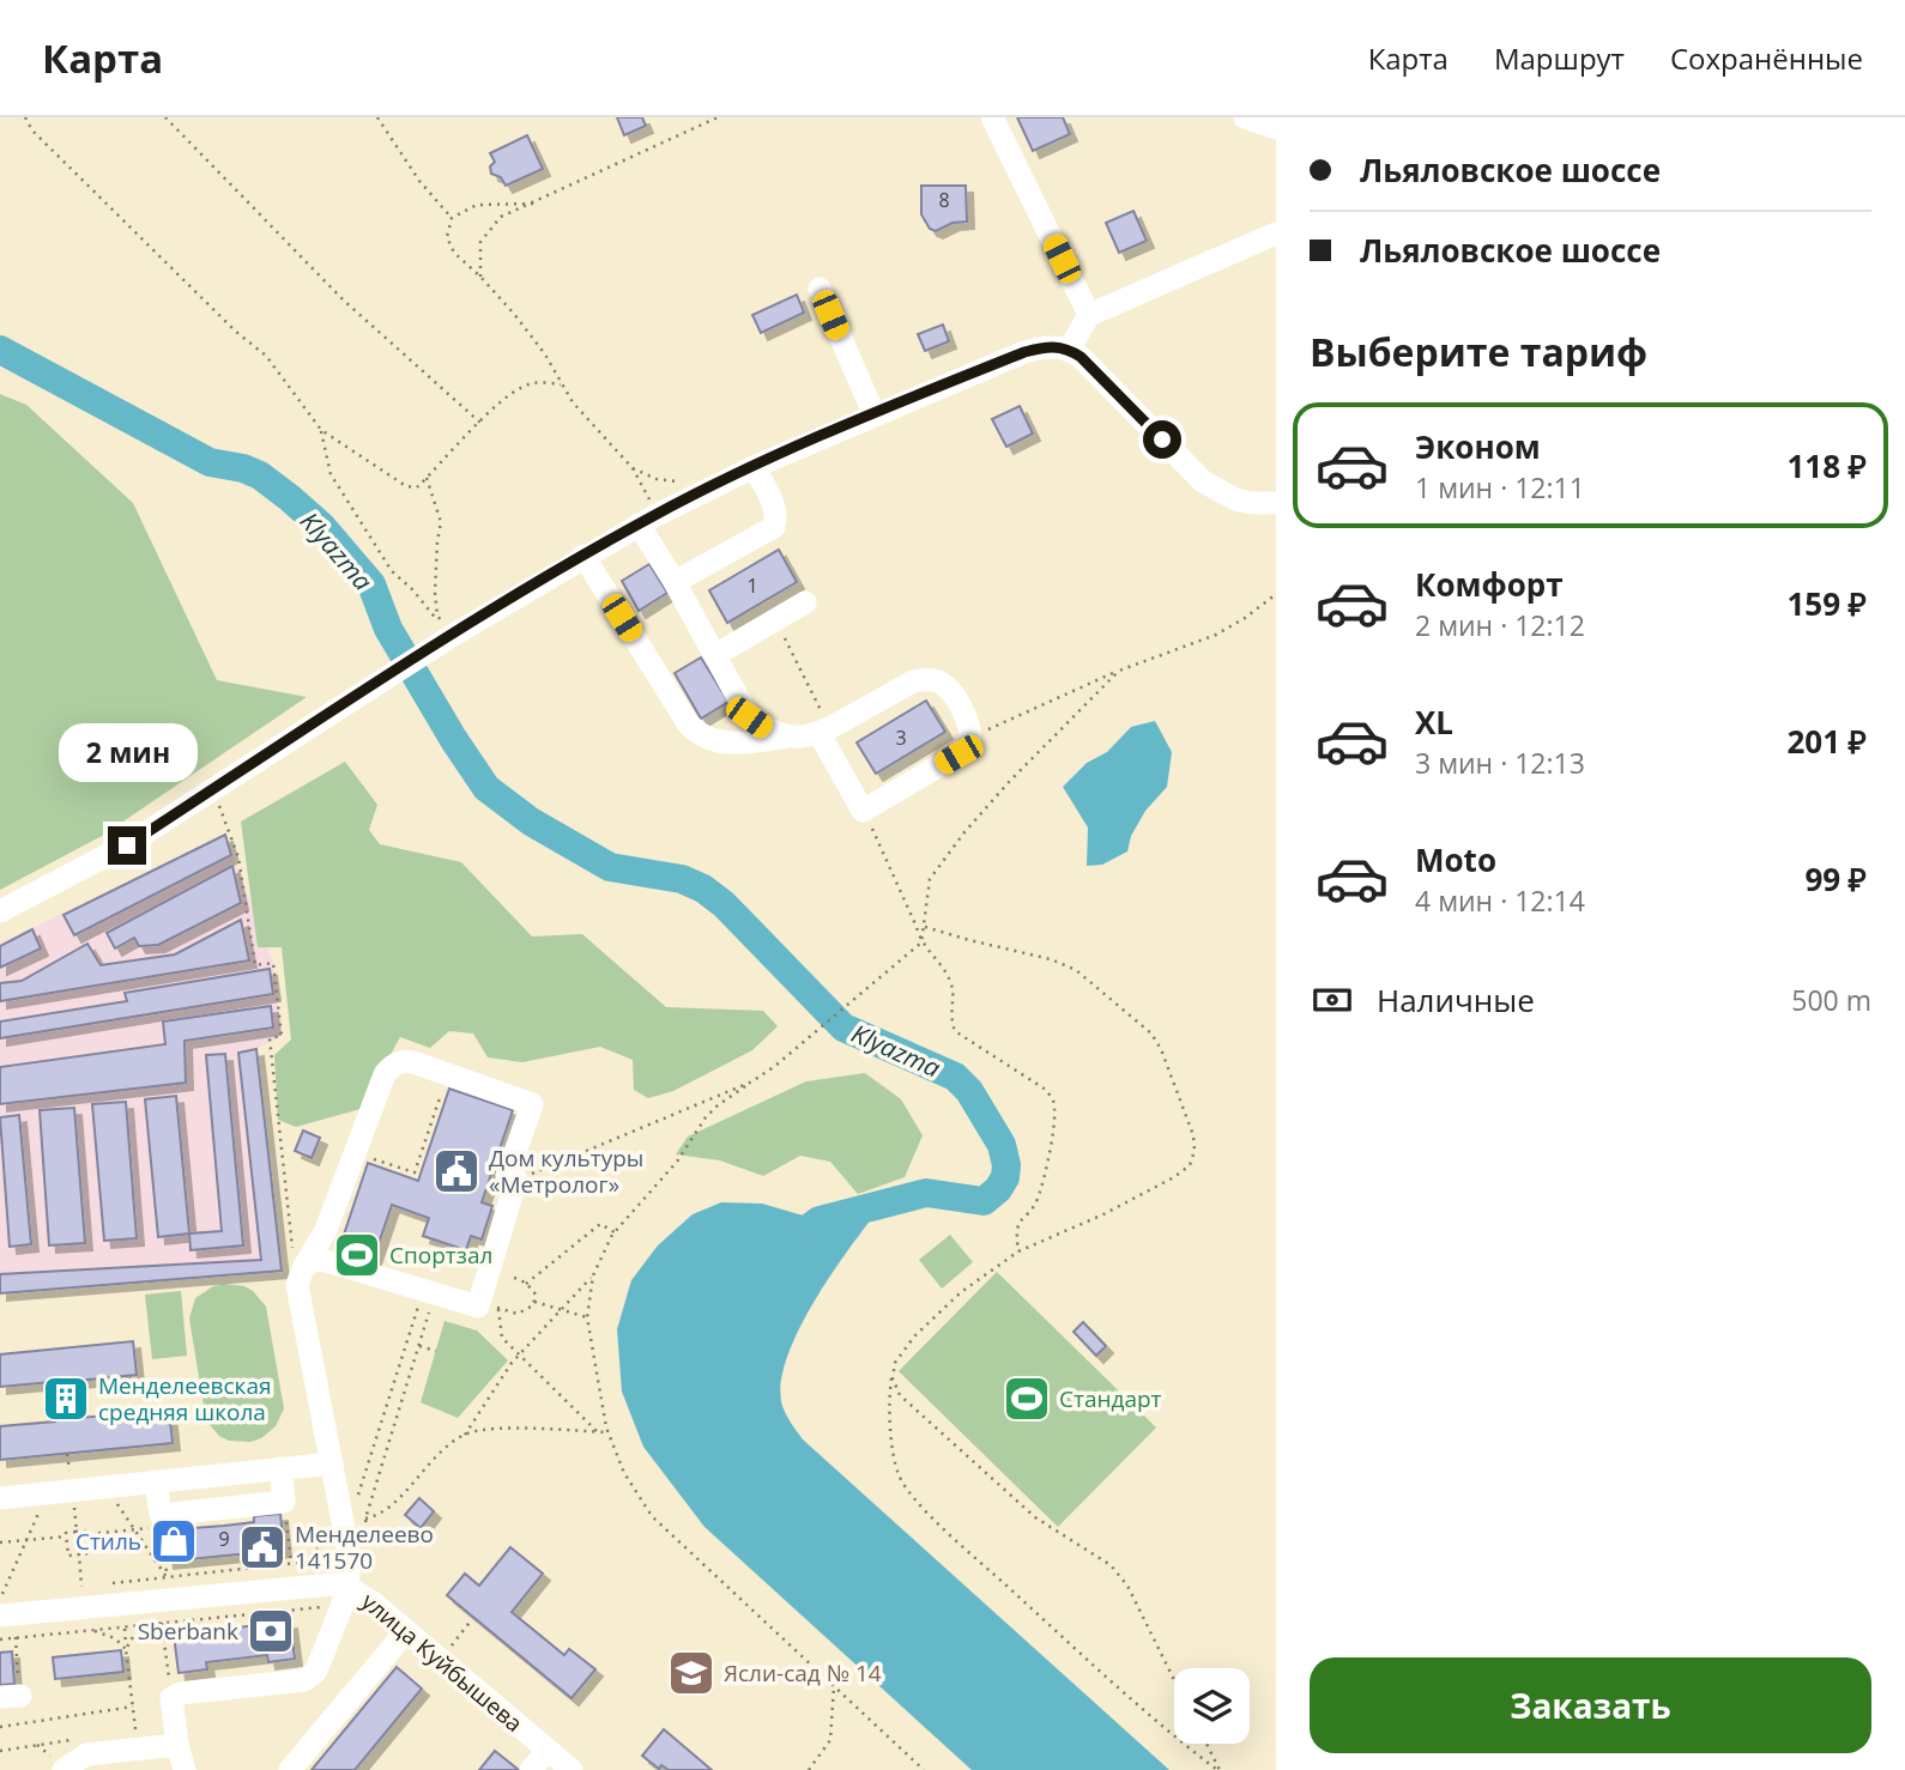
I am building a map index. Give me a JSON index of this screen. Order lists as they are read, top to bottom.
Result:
{
  "streets": {
    "street": ["улица Куйбышева"]
  },
  "water": ["Klyazma"],
  "places": {
    "public building": ["Дом культуры «Метролог»", "Менделеево 141570"],
    "sports": ["Спортзал", "Стандарт"],
    "building": ["Менделеевская средняя школа"],
    "shop": ["Стиль"],
    "bank": ["Sberbank"],
    "school or university": ["Ясли-сад № 14"]
  },
  "house_numbers": [
    "8",
    "1",
    "3",
    "9"
  ],
  "page": {
    "header": "Карта",
    "nav": ["Карта", "Маршрут", "Сохранённые"],
    "banner": ["Льяловское шоссе", "Льяловское шоссе"],
    "heading": "Выберите тариф",
    "list": [
      {
        "name": "Эконом",
        "note": "1 мин · 12:11",
        "value": "118 ₽"
      },
      {
        "name": "Комфорт",
        "note": "2 мин · 12:12",
        "value": "159 ₽"
      },
      {
        "name": "XL",
        "note": "3 мин · 12:13",
        "value": "201 ₽"
      },
      {
        "name": "Moto",
        "note": "4 мин · 12:14",
        "value": "99 ₽"
      }
    ],
    "bubble": "2 мин",
    "pay": ["Наличные", "500 m"],
    "buttons": "Заказать"
  }
}
